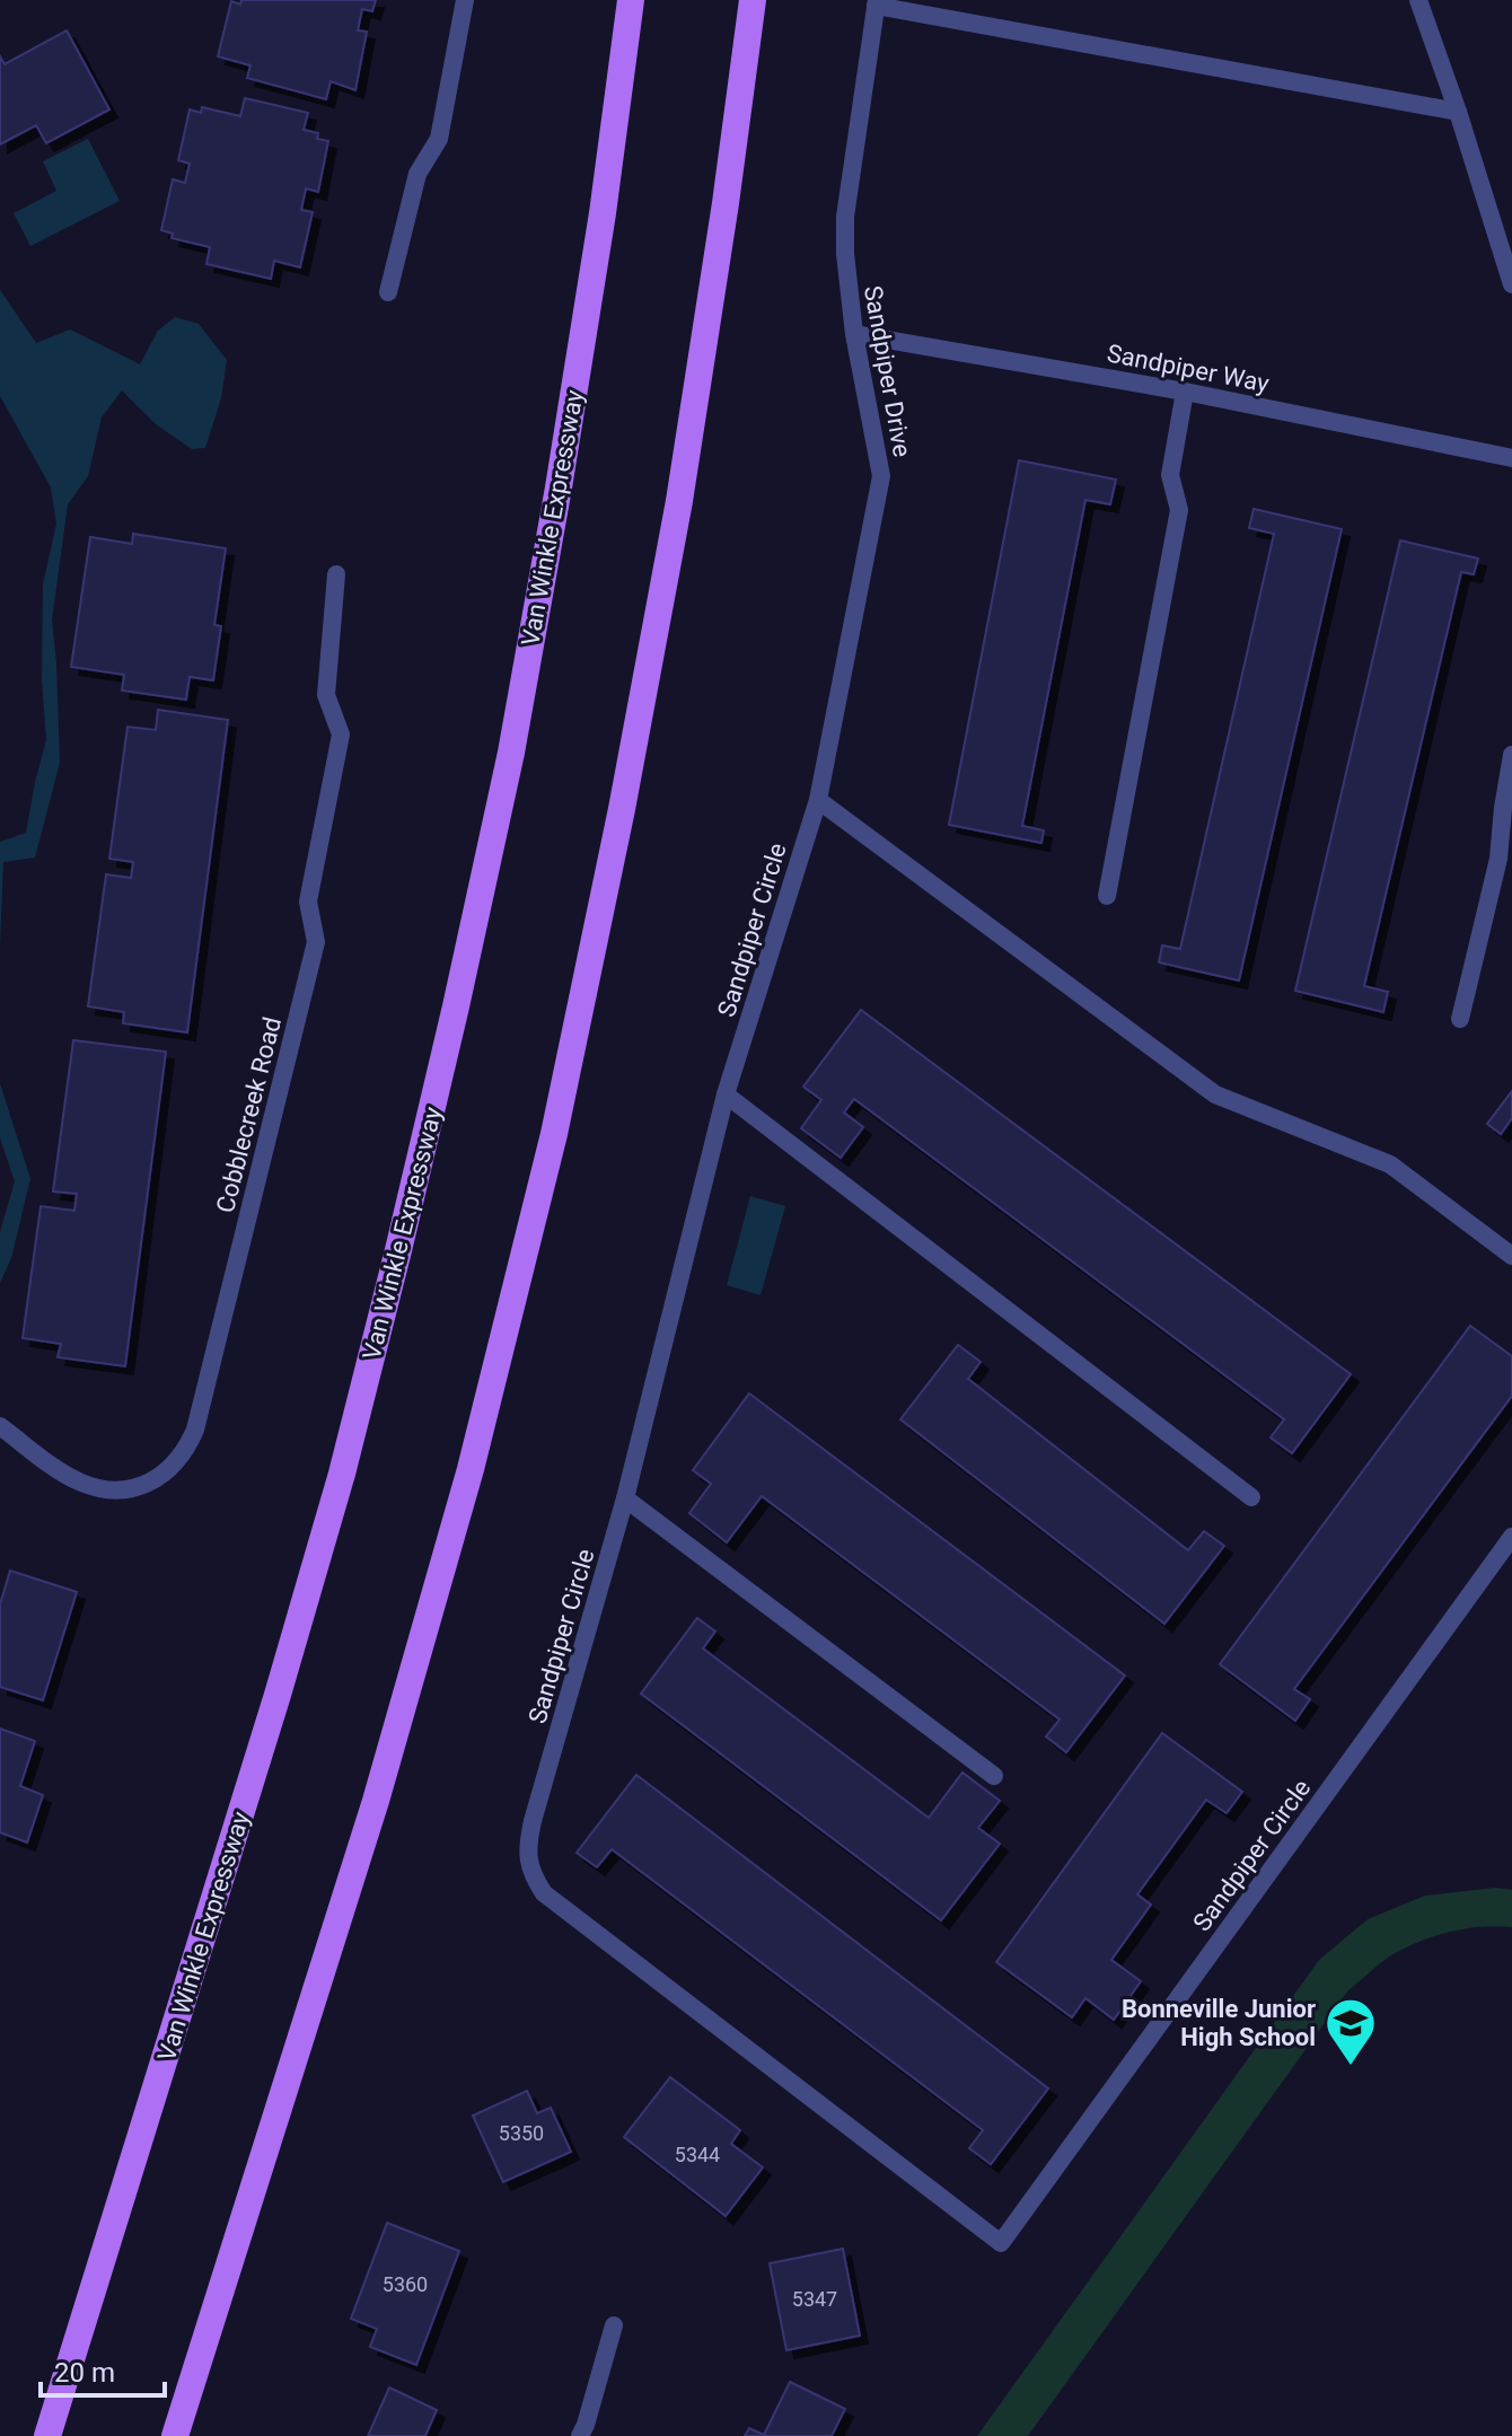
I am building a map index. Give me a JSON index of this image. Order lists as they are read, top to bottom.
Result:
{
  "streets": {
    "main road": ["Van Winkle Expressway"],
    "street": [
      "Sandpiper Way",
      "Sandpiper Drive",
      "Sandpiper Circle",
      "Cobblecreek Road"
    ]
  },
  "crossings": [
    ["Sandpiper Way", "Sandpiper Drive"],
    ["Sandpiper Drive", "Sandpiper Circle"]
  ],
  "places": {
    "school or university": ["Bonneville Junior High School"]
  },
  "house_numbers": [
    "5350",
    "5344",
    "5360",
    "5347"
  ],
  "scale_bar": "20 m"
}
